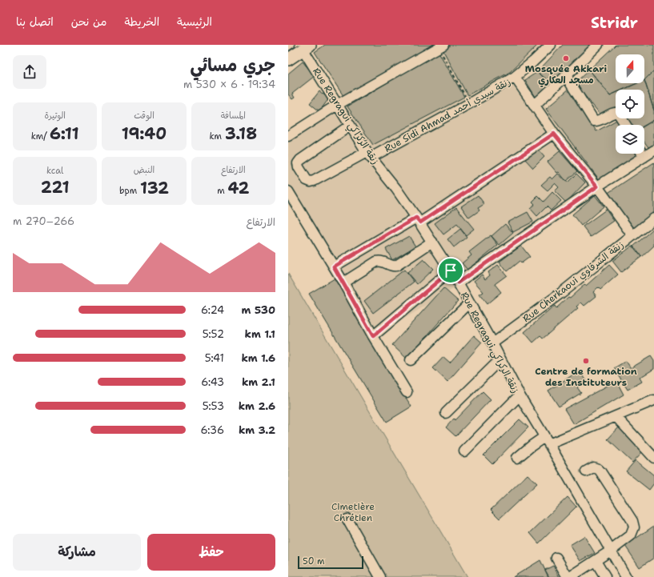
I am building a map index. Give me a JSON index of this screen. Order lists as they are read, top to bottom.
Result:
{
  "streets": {
    "street": ["Rue Sidi Ahmad زنقة سيدي أحمد", "Rue Regragui زنقة الركراكي", "Rue Cherkaoui زنقة الشرقاوي"]
  },
  "crossings": [
    ["Rue Sidi Ahmad زنقة سيدي أحمد", "Rue Regragui زنقة الركراكي"],
    ["Rue Regragui زنقة الركراكي", "Rue Cherkaoui زنقة الشرقاوي"]
  ],
  "parks": ["Cimetière Chrétien"],
  "places": ["Mosquée Akkari مسجد العكاري", "Centre de formation des Instituteurs"],
  "scale_bar": "50 m",
  "north": "top",
  "page": {
    "header": "Stridr",
    "nav": [
      "الرئيسية",
      "الخريطة",
      "من نحن",
      "اتصل بنا"
    ],
    "heading": ["جري مسائي", "19:34 · 6 × 530 m"],
    "stats": [
      ["المسافة", "3.18 km"],
      ["الوقت", "19:40"],
      ["الوتيرة", "6:11 /km"],
      ["الارتفاع", "42 m"],
      ["النبض", "132 bpm"],
      ["kcal", "221"]
    ],
    "chart": ["الارتفاع", "266–270 m"],
    "list": [
      {
        "name": "530 m",
        "note": "6:24"
      },
      {
        "name": "1.1 km",
        "note": "5:52"
      },
      {
        "name": "1.6 km",
        "note": "5:41"
      },
      {
        "name": "2.1 km",
        "note": "6:43"
      },
      {
        "name": "2.6 km",
        "note": "5:53"
      },
      {
        "name": "3.2 km",
        "note": "6:36"
      }
    ],
    "buttons": ["حفظ", "مشاركة"],
    "scale": "50 m"
  }
}
